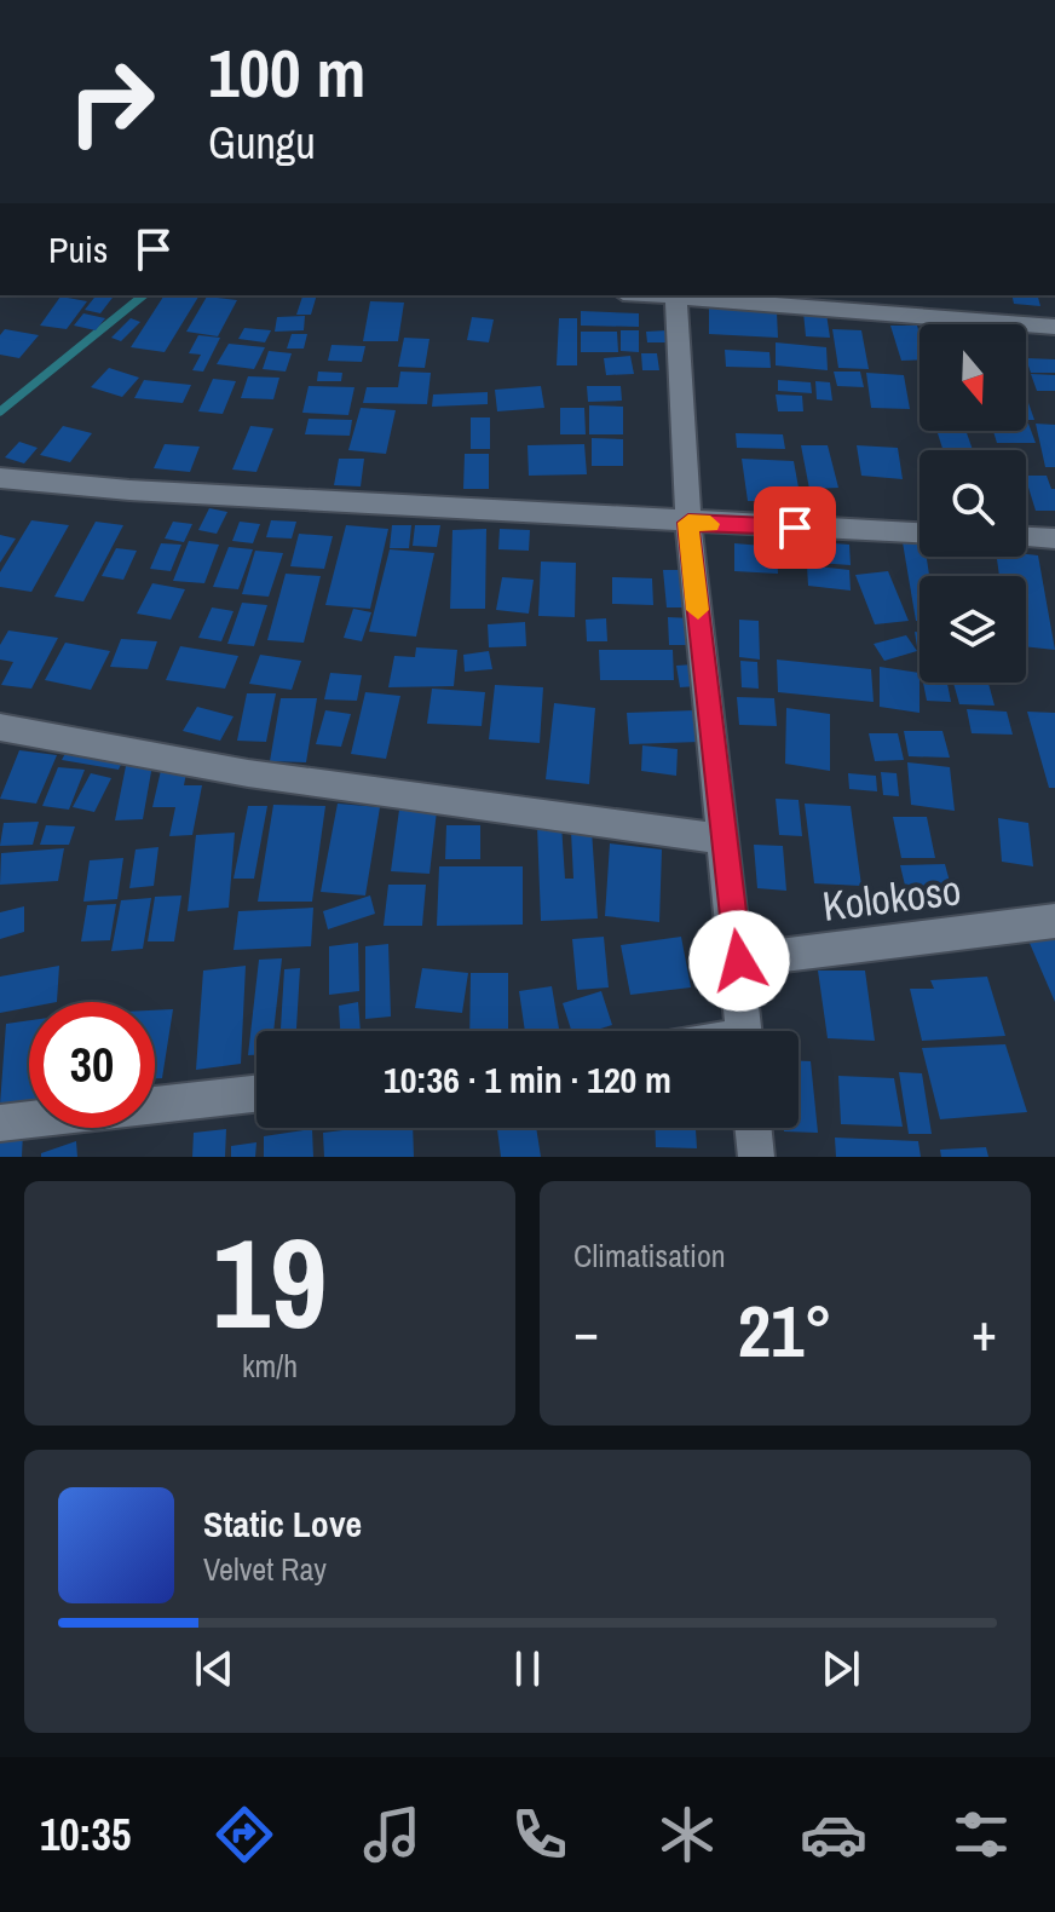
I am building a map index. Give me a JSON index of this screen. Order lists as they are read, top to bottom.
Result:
{
  "streets": {
    "street": ["Kolokoso"]
  },
  "north": "bottom",
  "page": {
    "turn": ["100 m", "Gungu"],
    "then": "Puis",
    "limit": "30",
    "trip": "10:36 · 1 min · 120 m",
    "tile": [
      ["19", "km/h"],
      "Climatisation"
    ],
    "heat": ["−", "21°", "+"],
    "song": ["Static Love", "Velvet Ray"],
    "tabs": "10:35"
  }
}
